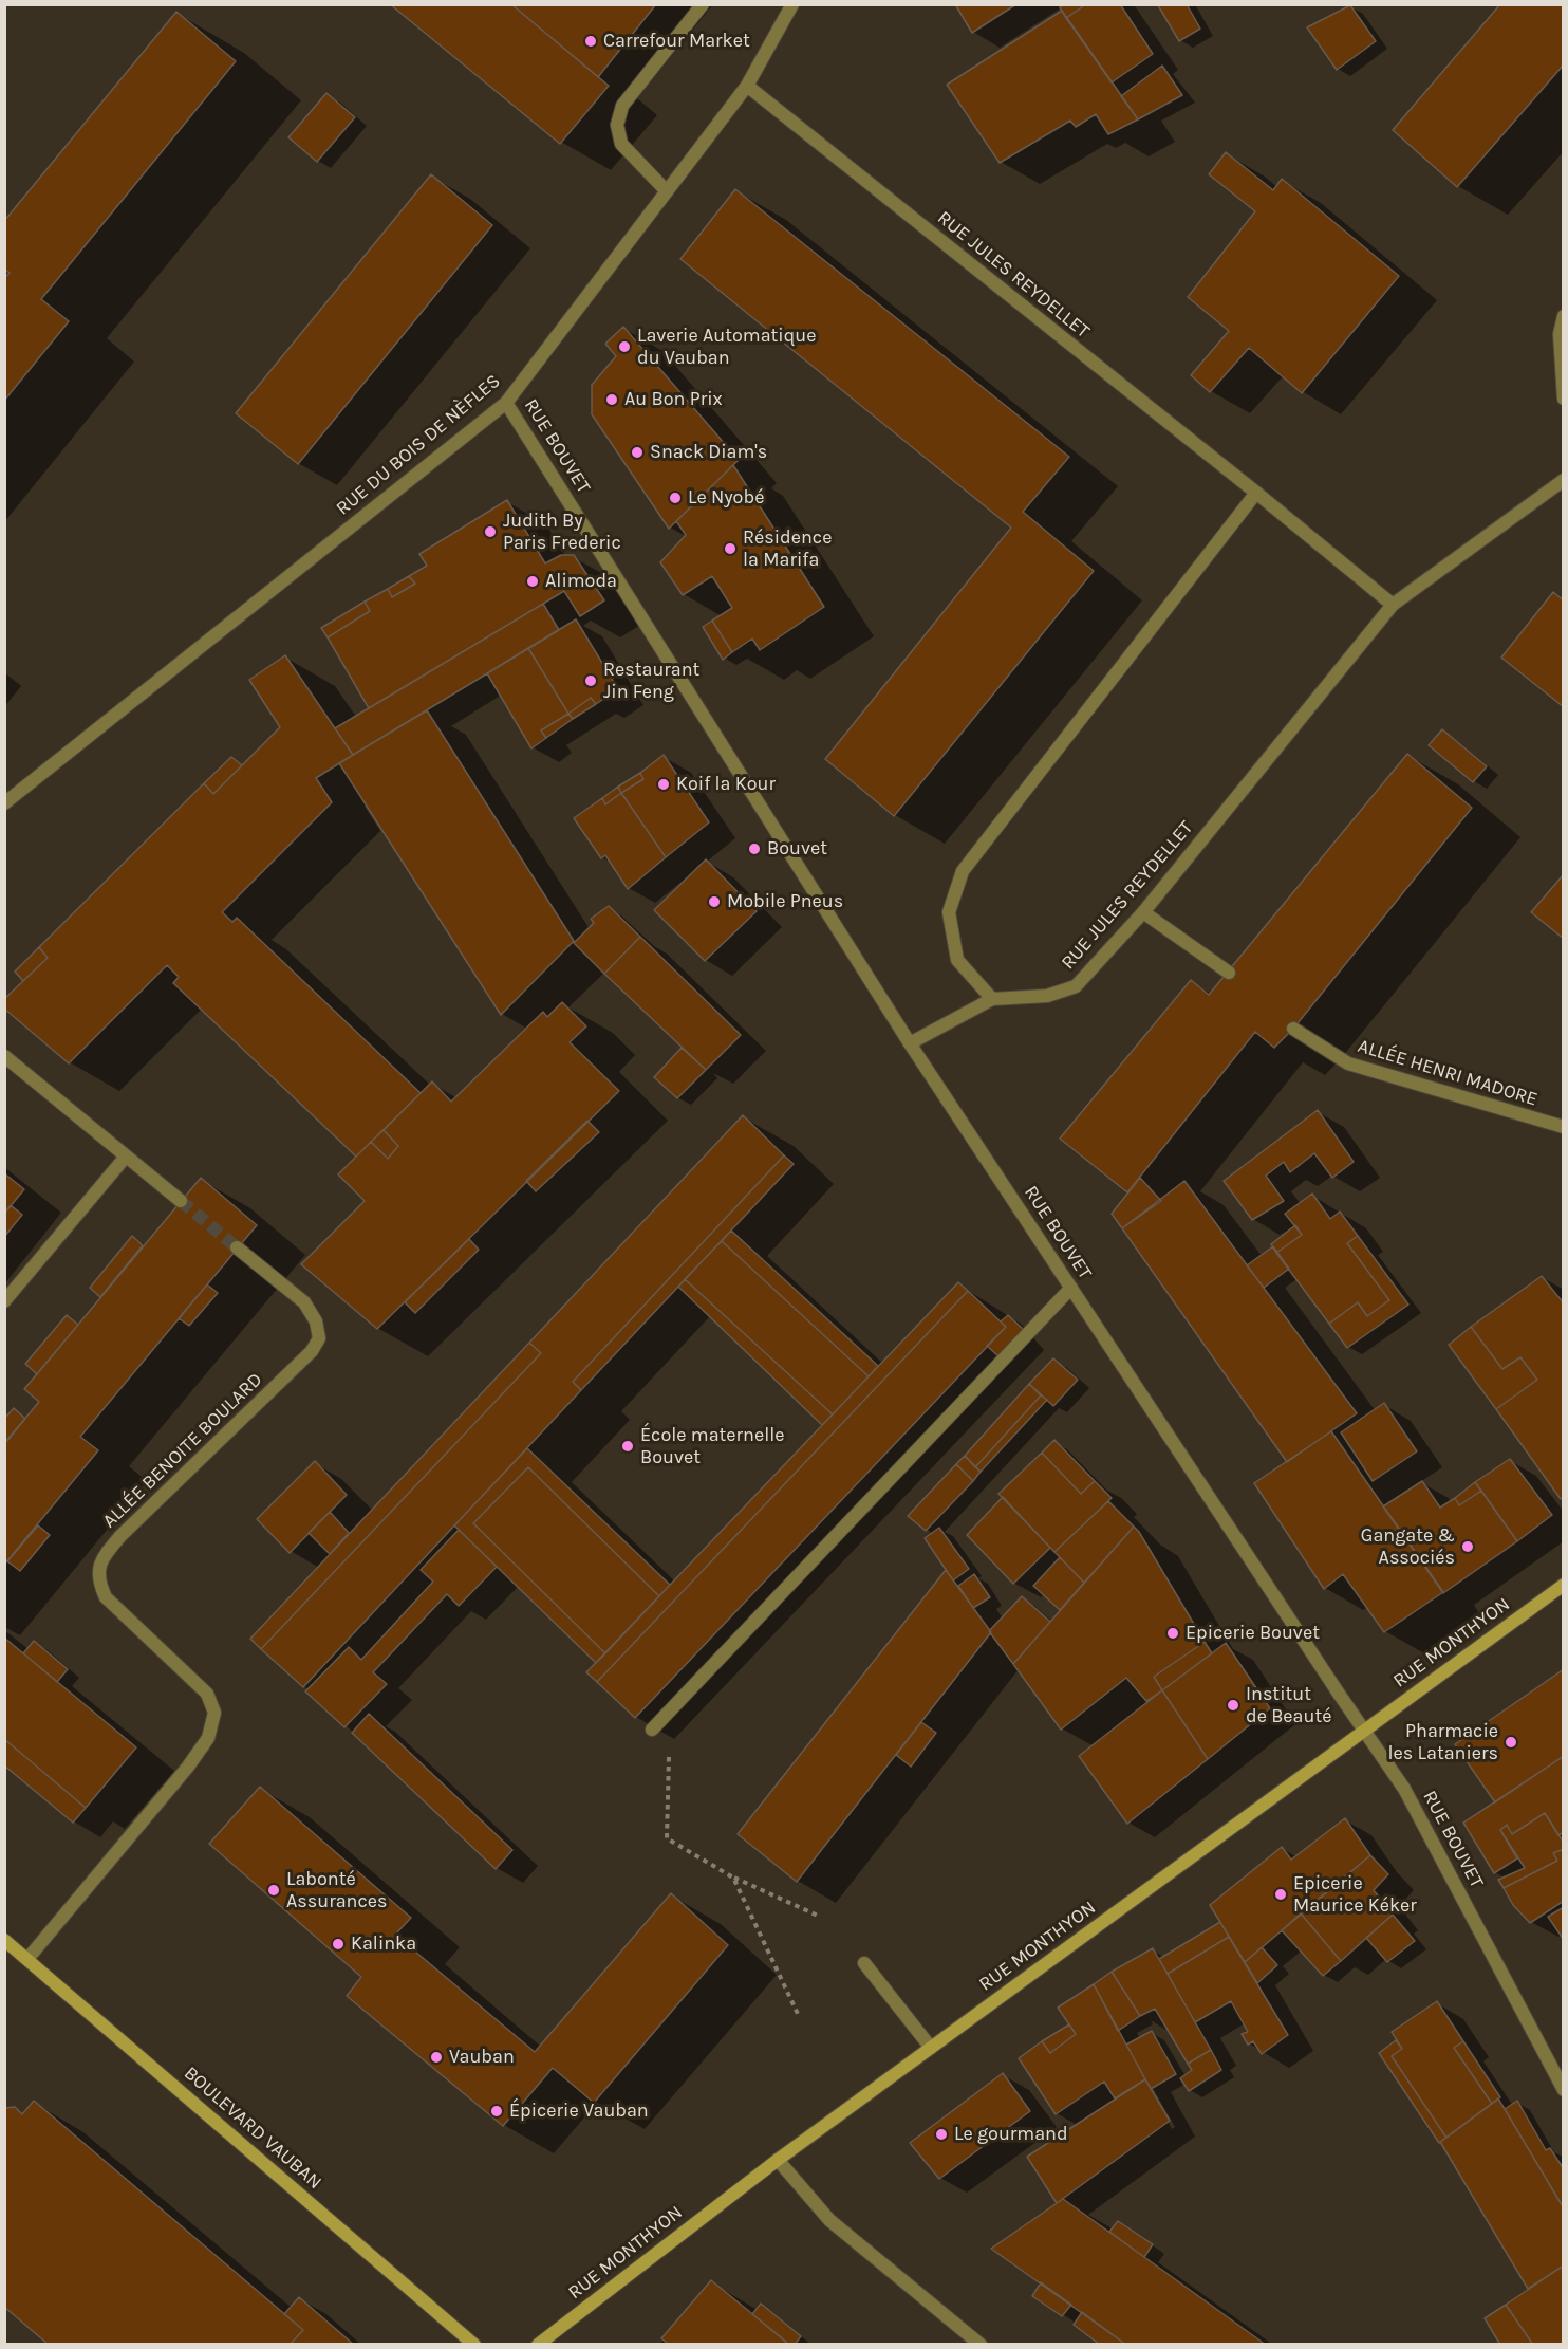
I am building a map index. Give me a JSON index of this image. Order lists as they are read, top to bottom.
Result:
{
  "streets": {
    "main road": ["RUE MONTHYON", "BOULEVARD VAUBAN"],
    "street": [
      "RUE JULES REYDELLET",
      "RUE DU BOIS DE NÈFLES",
      "RUE BOUVET",
      "ALLÉE HENRI MADORE",
      "ALLÉE BENOITE BOULARD"
    ]
  },
  "crossings": [
    ["RUE JULES REYDELLET", "RUE DU BOIS DE NÈFLES"],
    ["RUE DU BOIS DE NÈFLES", "RUE BOUVET"],
    ["RUE BOUVET", "RUE MONTHYON"],
    ["ALLÉE BENOITE BOULARD", "BOULEVARD VAUBAN"]
  ],
  "places": [
    "Carrefour Market",
    "Laverie Automatique du Vauban",
    "Au Bon Prix",
    "Snack Diam's",
    "Le Nyobé",
    "Judith By Paris Frederic",
    "Résidence la Marifa",
    "Alimoda",
    "Restaurant Jin Feng",
    "Koif la Kour",
    "Bouvet",
    "Mobile Pneus",
    "École maternelle Bouvet",
    "Gangate & Associés",
    "Epicerie Bouvet",
    "Institut de Beauté",
    "Pharmacie les Lataniers",
    "Labonté Assurances",
    "Epicerie Maurice Kéker",
    "Kalinka",
    "Vauban",
    "Épicerie Vauban",
    "Le gourmand"
  ]
}
